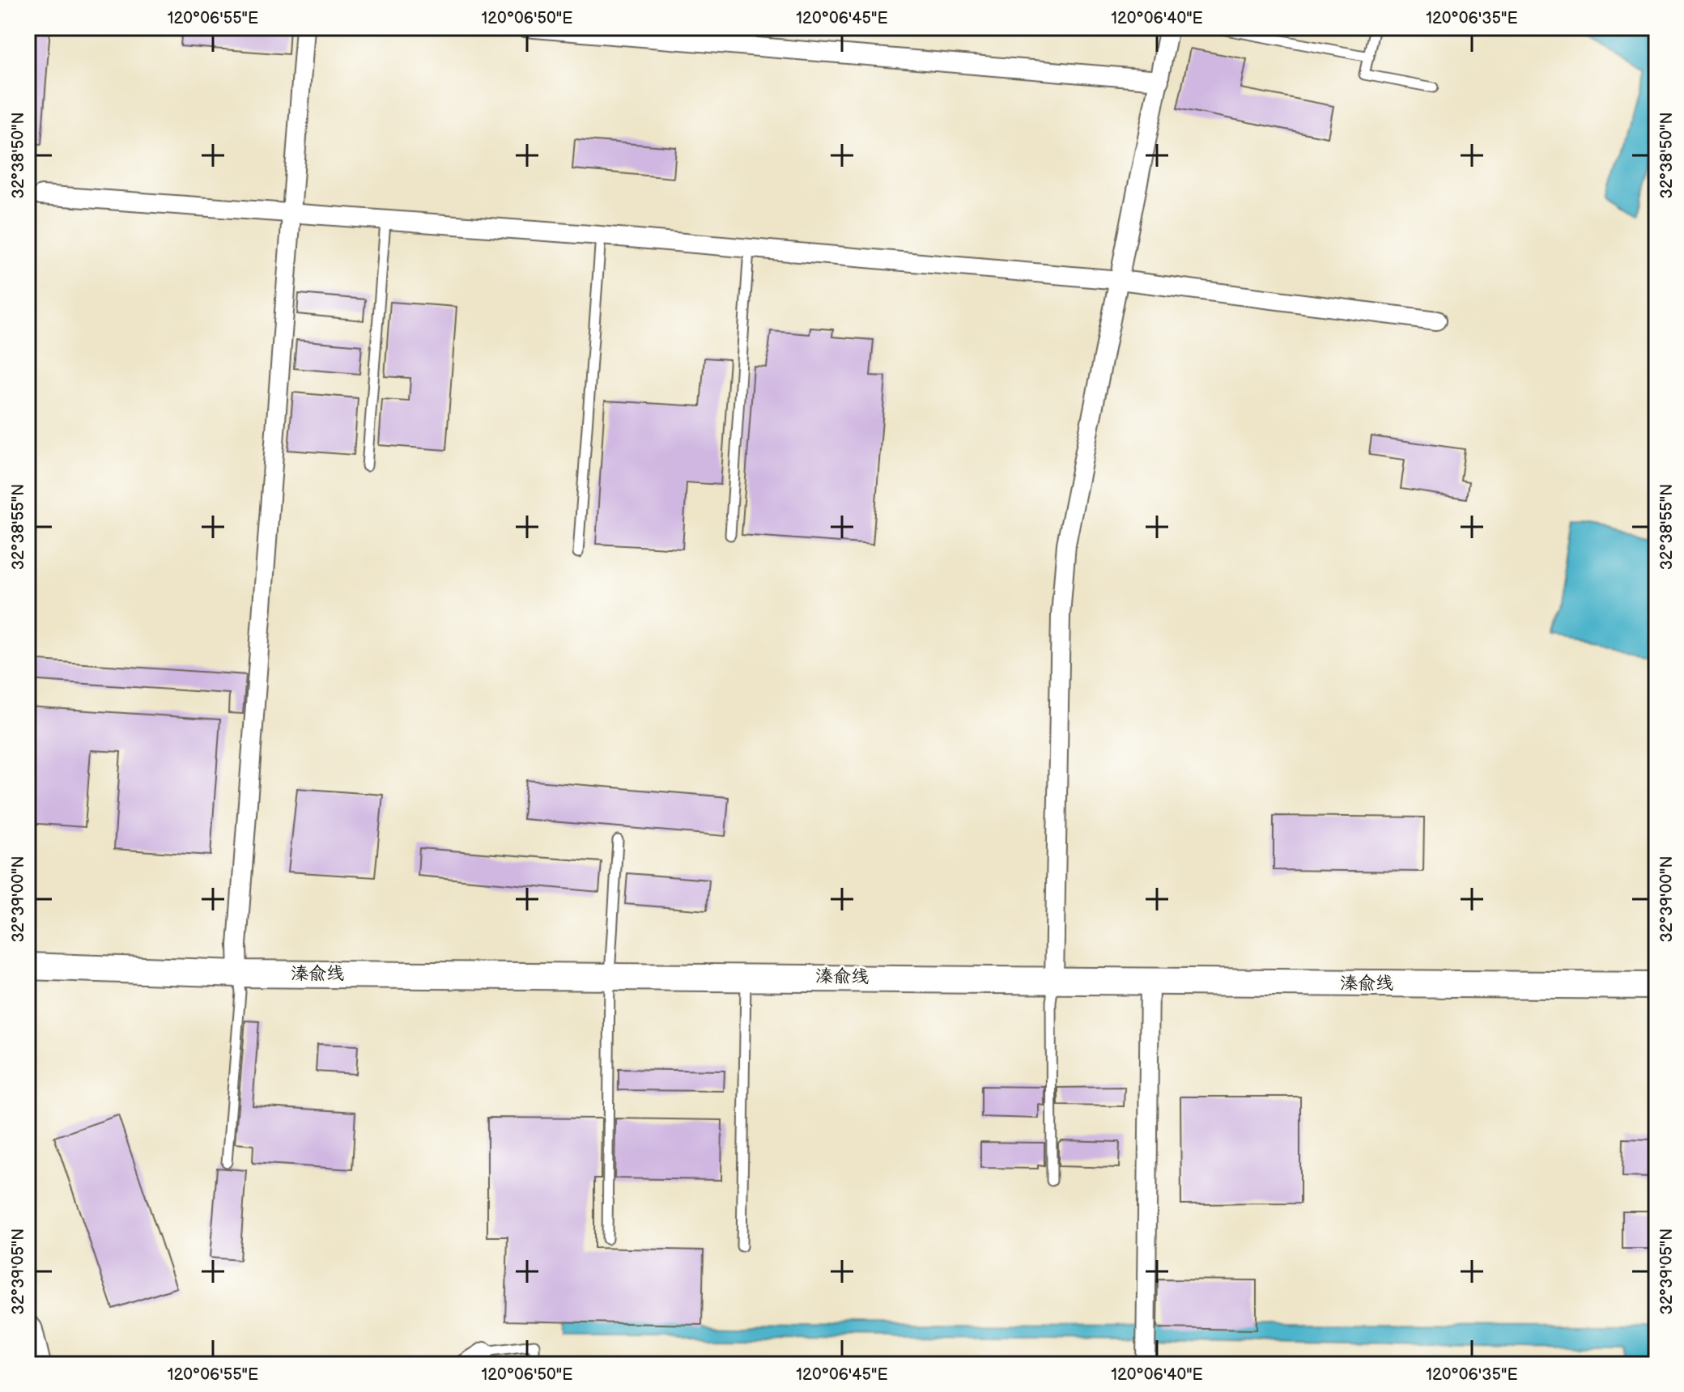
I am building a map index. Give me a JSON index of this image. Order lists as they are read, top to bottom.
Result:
{
  "streets": {
    "main road": ["溱俞线"]
  },
  "coordinates": [
    "120°06'55\"E",
    "120°06'50\"E",
    "120°06'45\"E",
    "120°06'40\"E",
    "120°06'35\"E",
    "32°38'50\"N",
    "32°38'55\"N",
    "32°39'00\"N",
    "32°39'05\"N"
  ]
}
